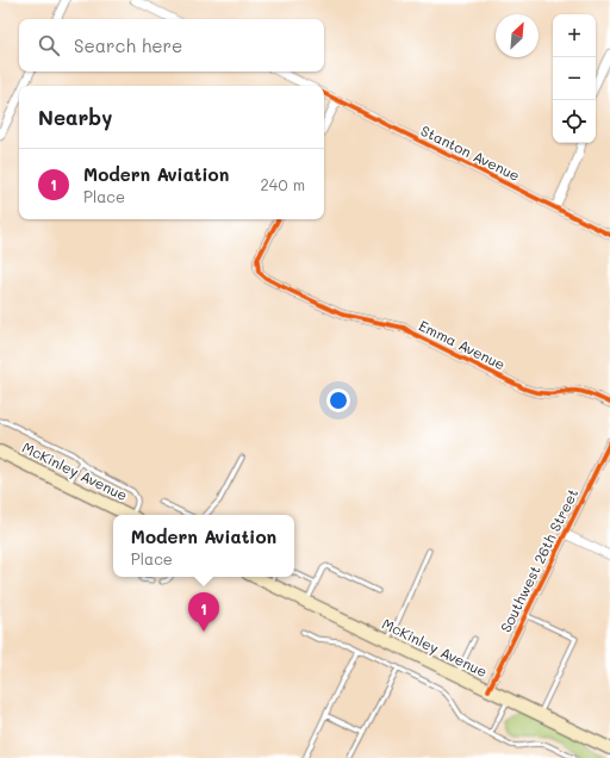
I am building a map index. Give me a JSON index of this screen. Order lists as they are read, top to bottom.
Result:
{
  "streets": {
    "main road": ["McKinley Avenue"],
    "street": ["Stanton Avenue", "Emma Avenue", "Southwest 26th Street"]
  },
  "crossings": [
    ["McKinley Avenue", "Southwest 26th Street"]
  ],
  "north": "top right",
  "page": {
    "map_buttons": ["+", "−"],
    "search": "Search here",
    "heading": "Nearby",
    "list": [
      {
        "mark": "1",
        "name": "Modern Aviation",
        "note": "Place",
        "value": "240 m"
      }
    ],
    "popup": ["Modern Aviation", "Place"],
    "pins": "1"
  }
}
